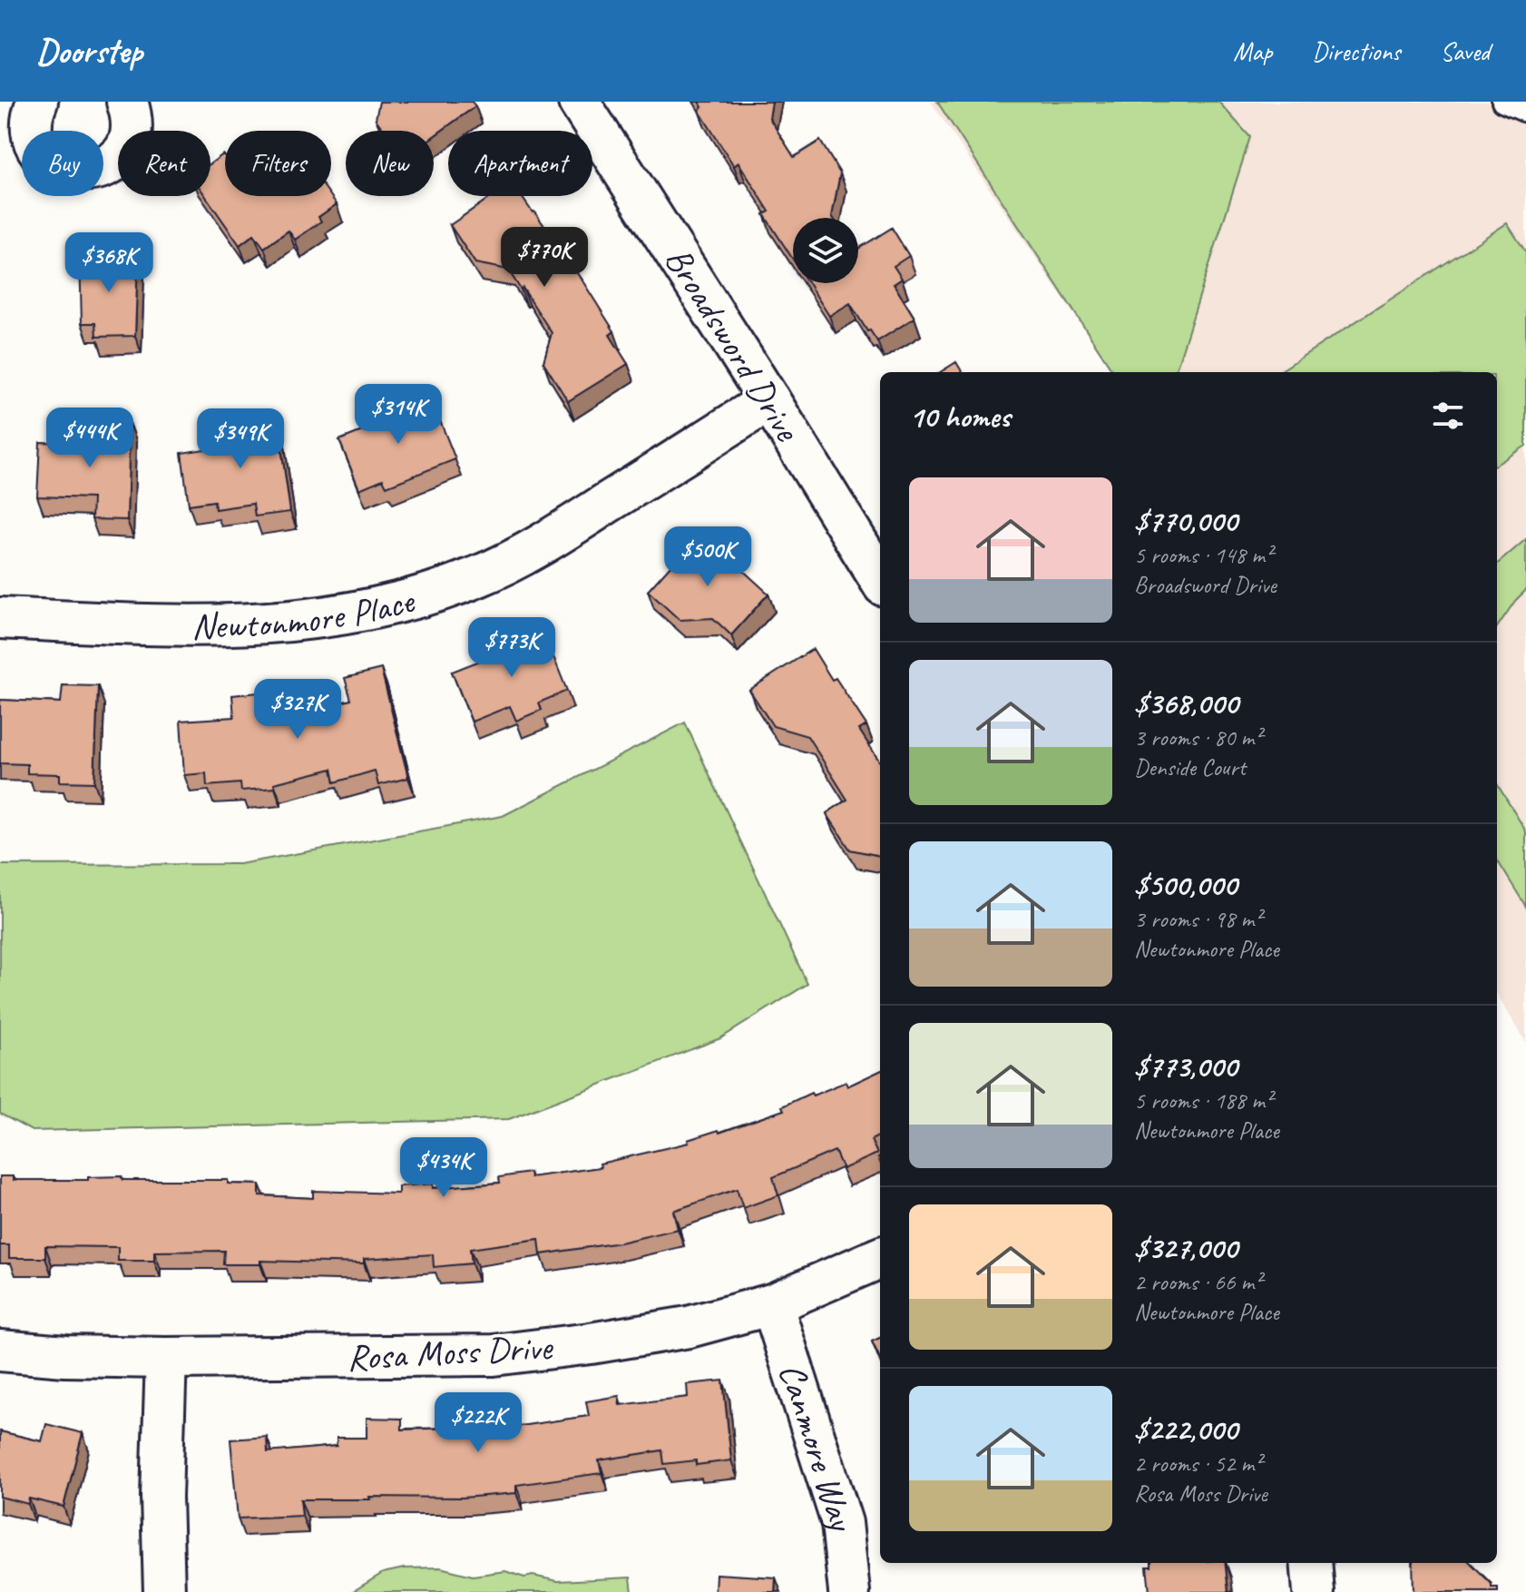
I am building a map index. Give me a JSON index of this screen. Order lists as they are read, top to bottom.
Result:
{
  "streets": {
    "street": [
      "Broadsword Drive",
      "Newtonmore Place",
      "Rosa Moss Drive",
      "Canmore Way"
    ]
  },
  "crossings": [
    ["Broadsword Drive", "Newtonmore Place"],
    ["Rosa Moss Drive", "Canmore Way"]
  ],
  "page": {
    "header": "Doorstep",
    "nav": ["Map", "Directions", "Saved"],
    "chip": [
      "Buy",
      "Rent",
      "Filters",
      "New",
      "Apartment"
    ],
    "price": [
      "$770K",
      "$368K",
      "$314K",
      "$444K",
      "$349K",
      "$500K",
      "$773K",
      "$327K",
      "$434K",
      "$222K"
    ],
    "heading": "10 homes",
    "list": [
      {
        "name": "$770,000",
        "note": "5 rooms · 148 m² · Broadsword Drive"
      },
      {
        "name": "$368,000",
        "note": "3 rooms · 80 m² · Denside Court"
      },
      {
        "name": "$500,000",
        "note": "3 rooms · 98 m² · Newtonmore Place"
      },
      {
        "name": "$773,000",
        "note": "5 rooms · 188 m² · Newtonmore Place"
      },
      {
        "name": "$327,000",
        "note": "2 rooms · 66 m² · Newtonmore Place"
      },
      {
        "name": "$222,000",
        "note": "2 rooms · 52 m² · Rosa Moss Drive"
      }
    ]
  }
}
